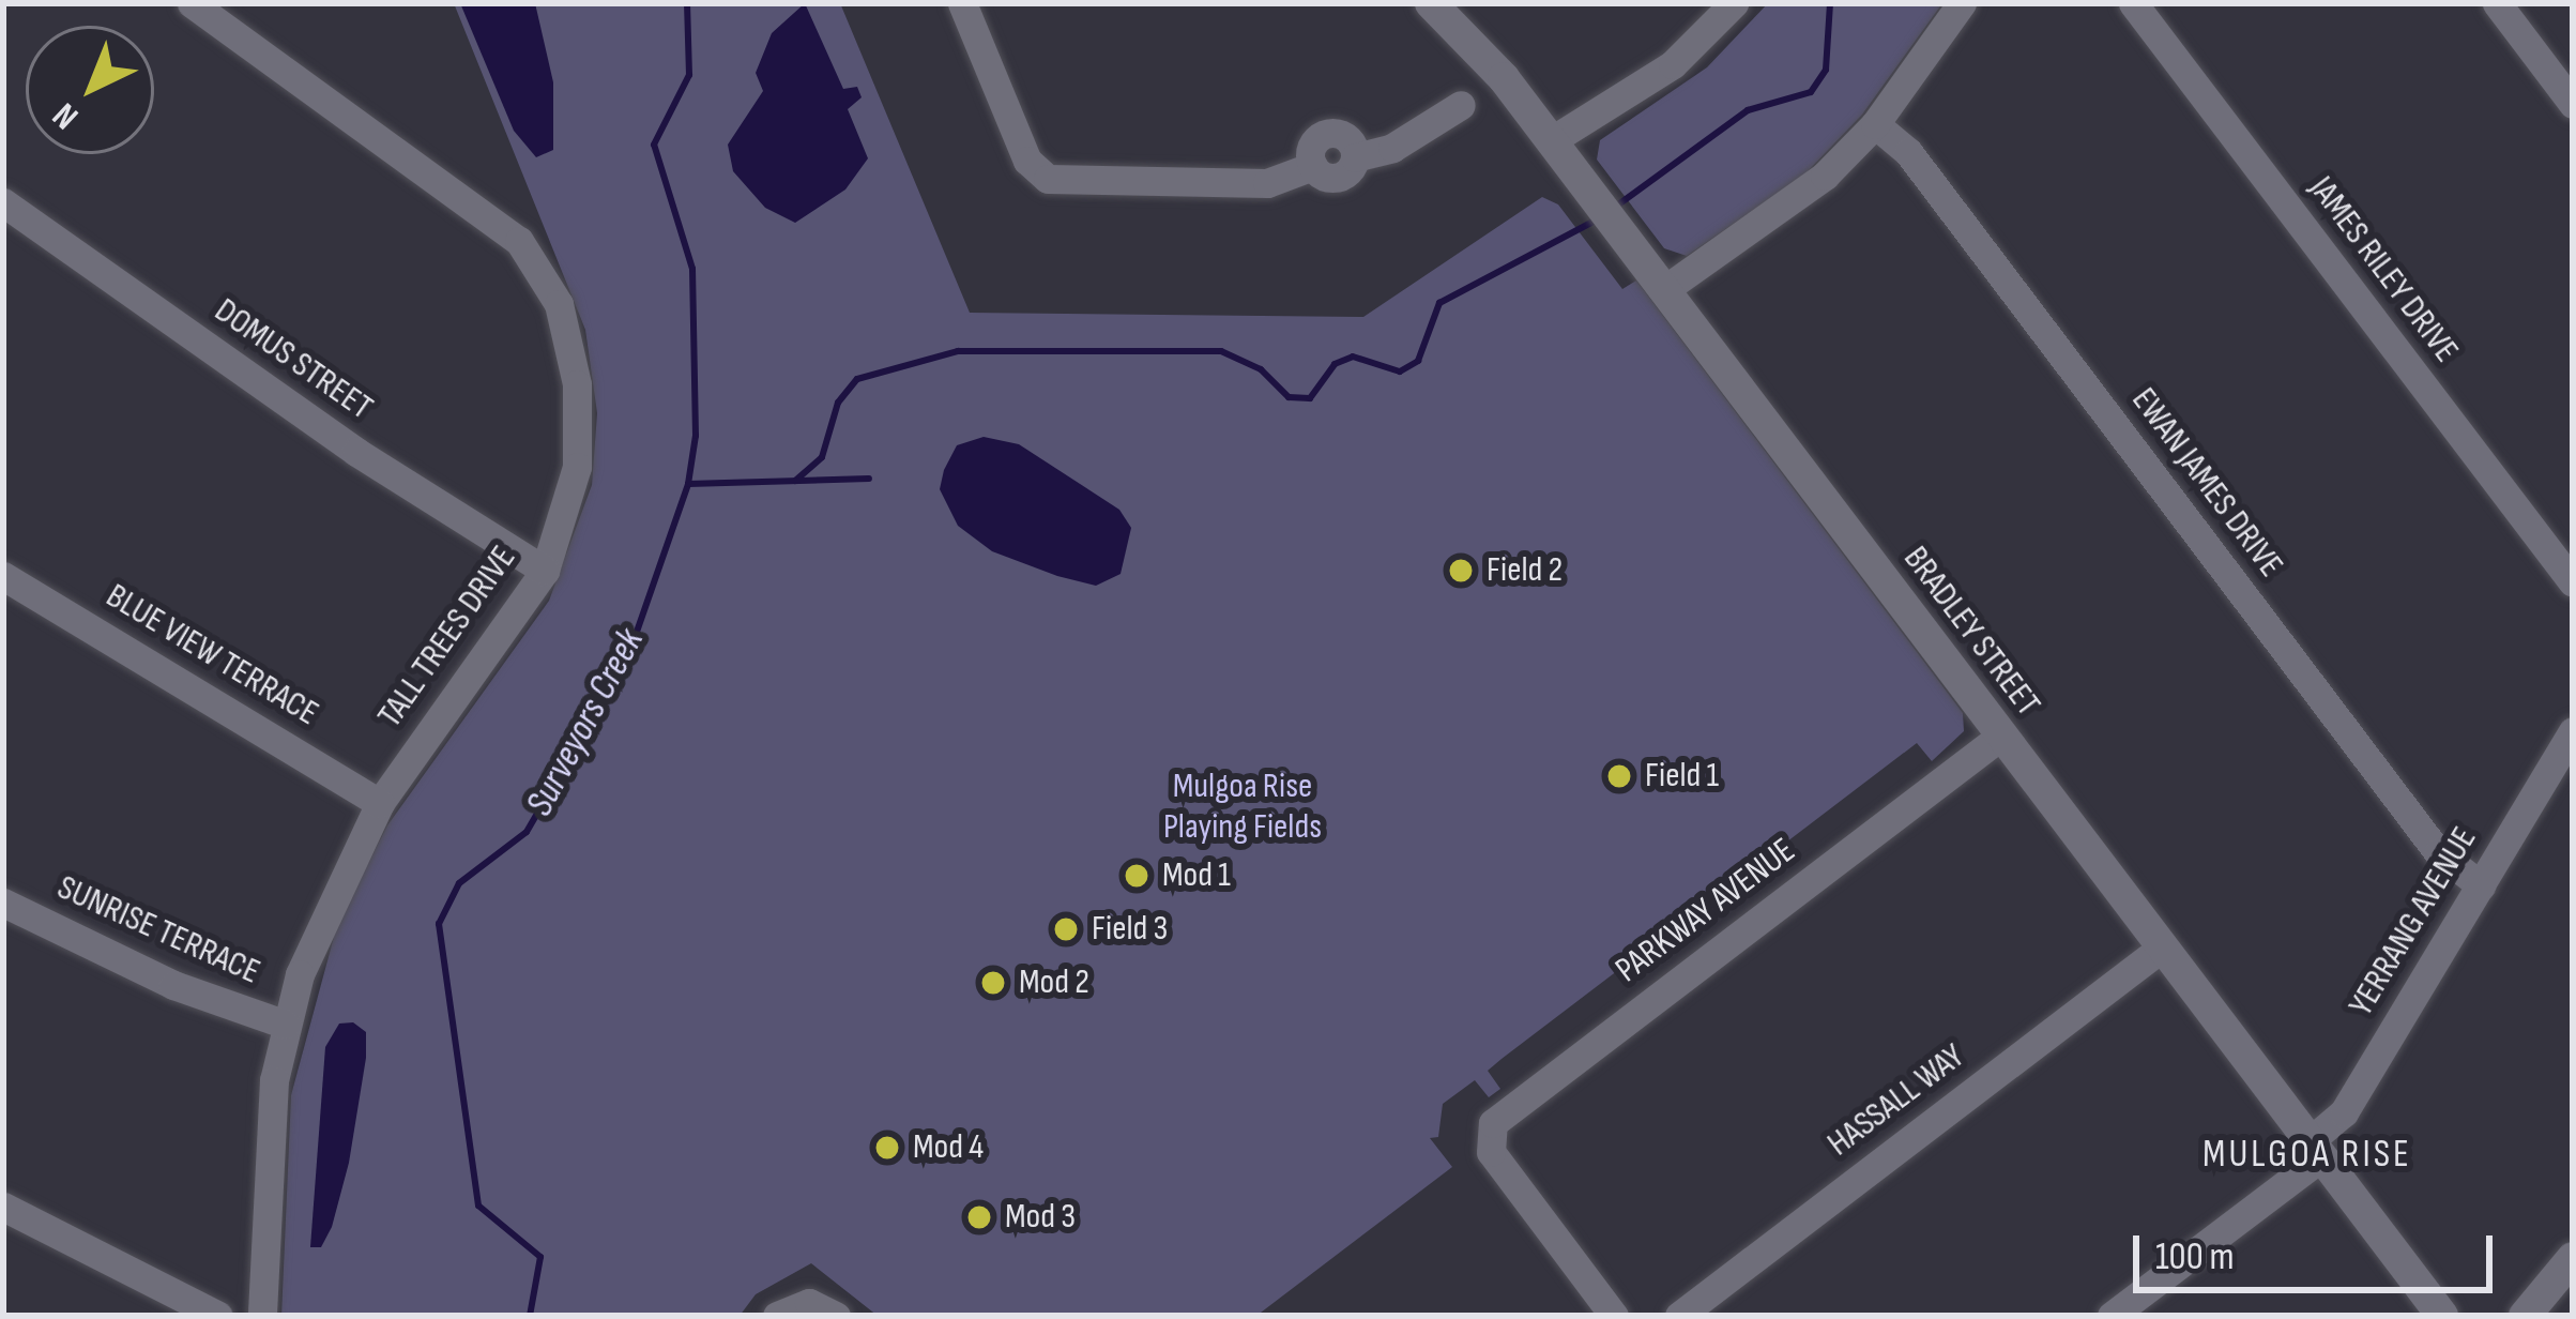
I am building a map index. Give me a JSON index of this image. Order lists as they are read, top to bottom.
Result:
{
  "streets": {
    "street": [
      "JAMES RILEY DRIVE",
      "DOMUS STREET",
      "EWAN JAMES DRIVE",
      "BRADLEY STREET",
      "TALL TREES DRIVE",
      "BLUE VIEW TERRACE",
      "PARKWAY AVENUE",
      "YERRANG AVENUE",
      "SUNRISE TERRACE",
      "HASSALL WAY"
    ]
  },
  "crossings": [
    ["DOMUS STREET", "TALL TREES DRIVE"],
    ["EWAN JAMES DRIVE", "YERRANG AVENUE"],
    ["BRADLEY STREET", "PARKWAY AVENUE"],
    ["BRADLEY STREET", "YERRANG AVENUE"],
    ["BRADLEY STREET", "HASSALL WAY"],
    ["TALL TREES DRIVE", "BLUE VIEW TERRACE"],
    ["TALL TREES DRIVE", "SUNRISE TERRACE"]
  ],
  "districts": ["MULGOA RISE"],
  "water": ["Surveyors Creek"],
  "parks": ["Mulgoa Rise Playing Fields"],
  "places": [
    "Field 2",
    "Field 1",
    "Mod 1",
    "Field 3",
    "Mod 2",
    "Mod 4",
    "Mod 3"
  ],
  "scale_bar": "100 m",
  "north": "bottom left"
}
